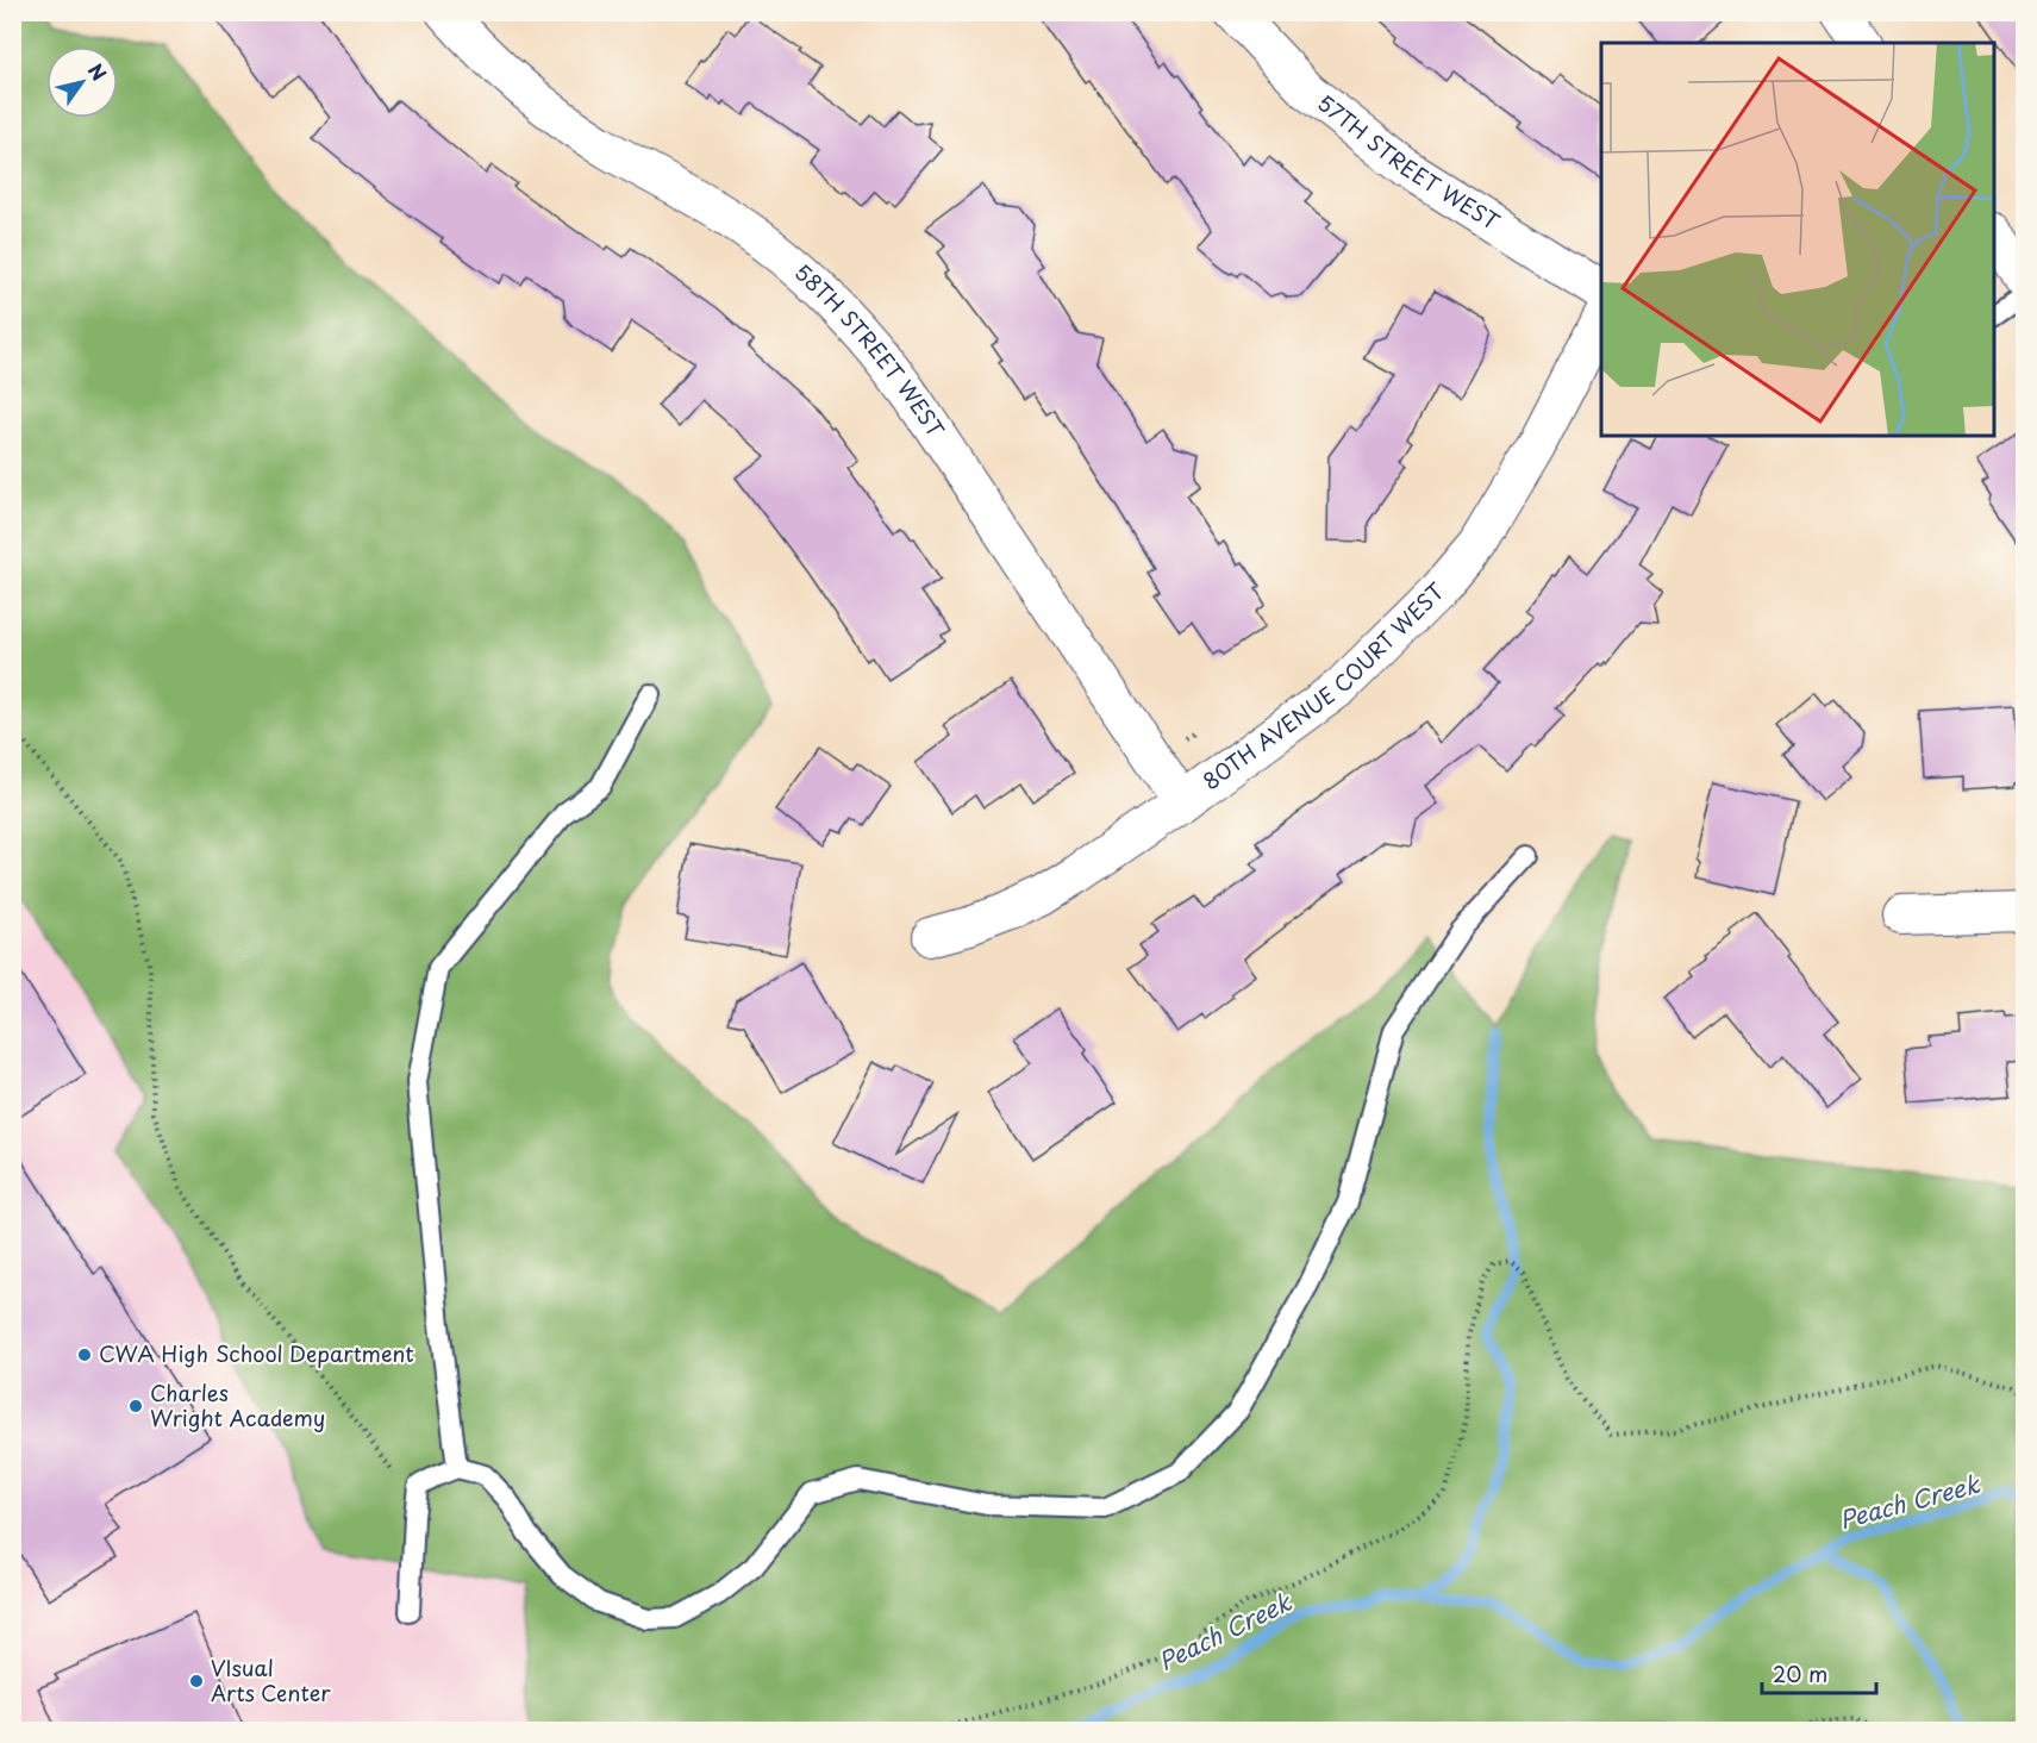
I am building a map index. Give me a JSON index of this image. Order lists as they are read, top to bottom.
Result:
{
  "streets": {
    "street": ["57TH STREET WEST", "58TH STREET WEST", "80TH AVENUE COURT WEST"]
  },
  "crossings": [
    ["58TH STREET WEST", "80TH AVENUE COURT WEST"]
  ],
  "water": ["Peach Creek"],
  "places": ["CWA High School Department", "Charles Wright Academy", "VIsual Arts Center"],
  "scale_bar": "20 m",
  "north": "top right"
}
